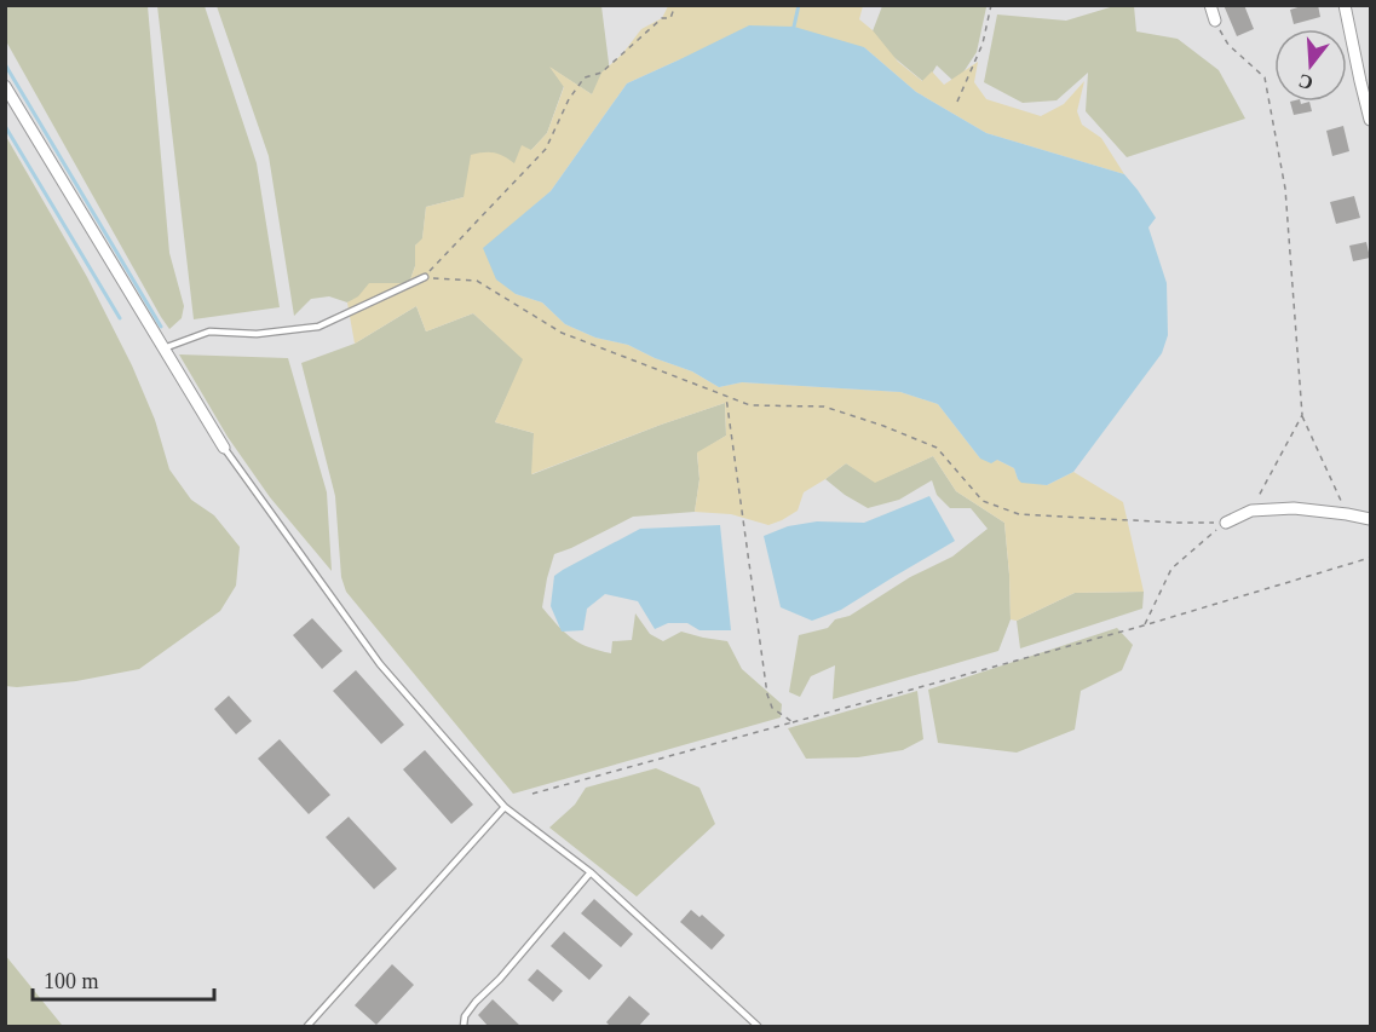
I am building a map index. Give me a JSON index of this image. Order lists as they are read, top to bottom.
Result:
{
  "scale_bar": "100 m",
  "north": "bottom"
}
